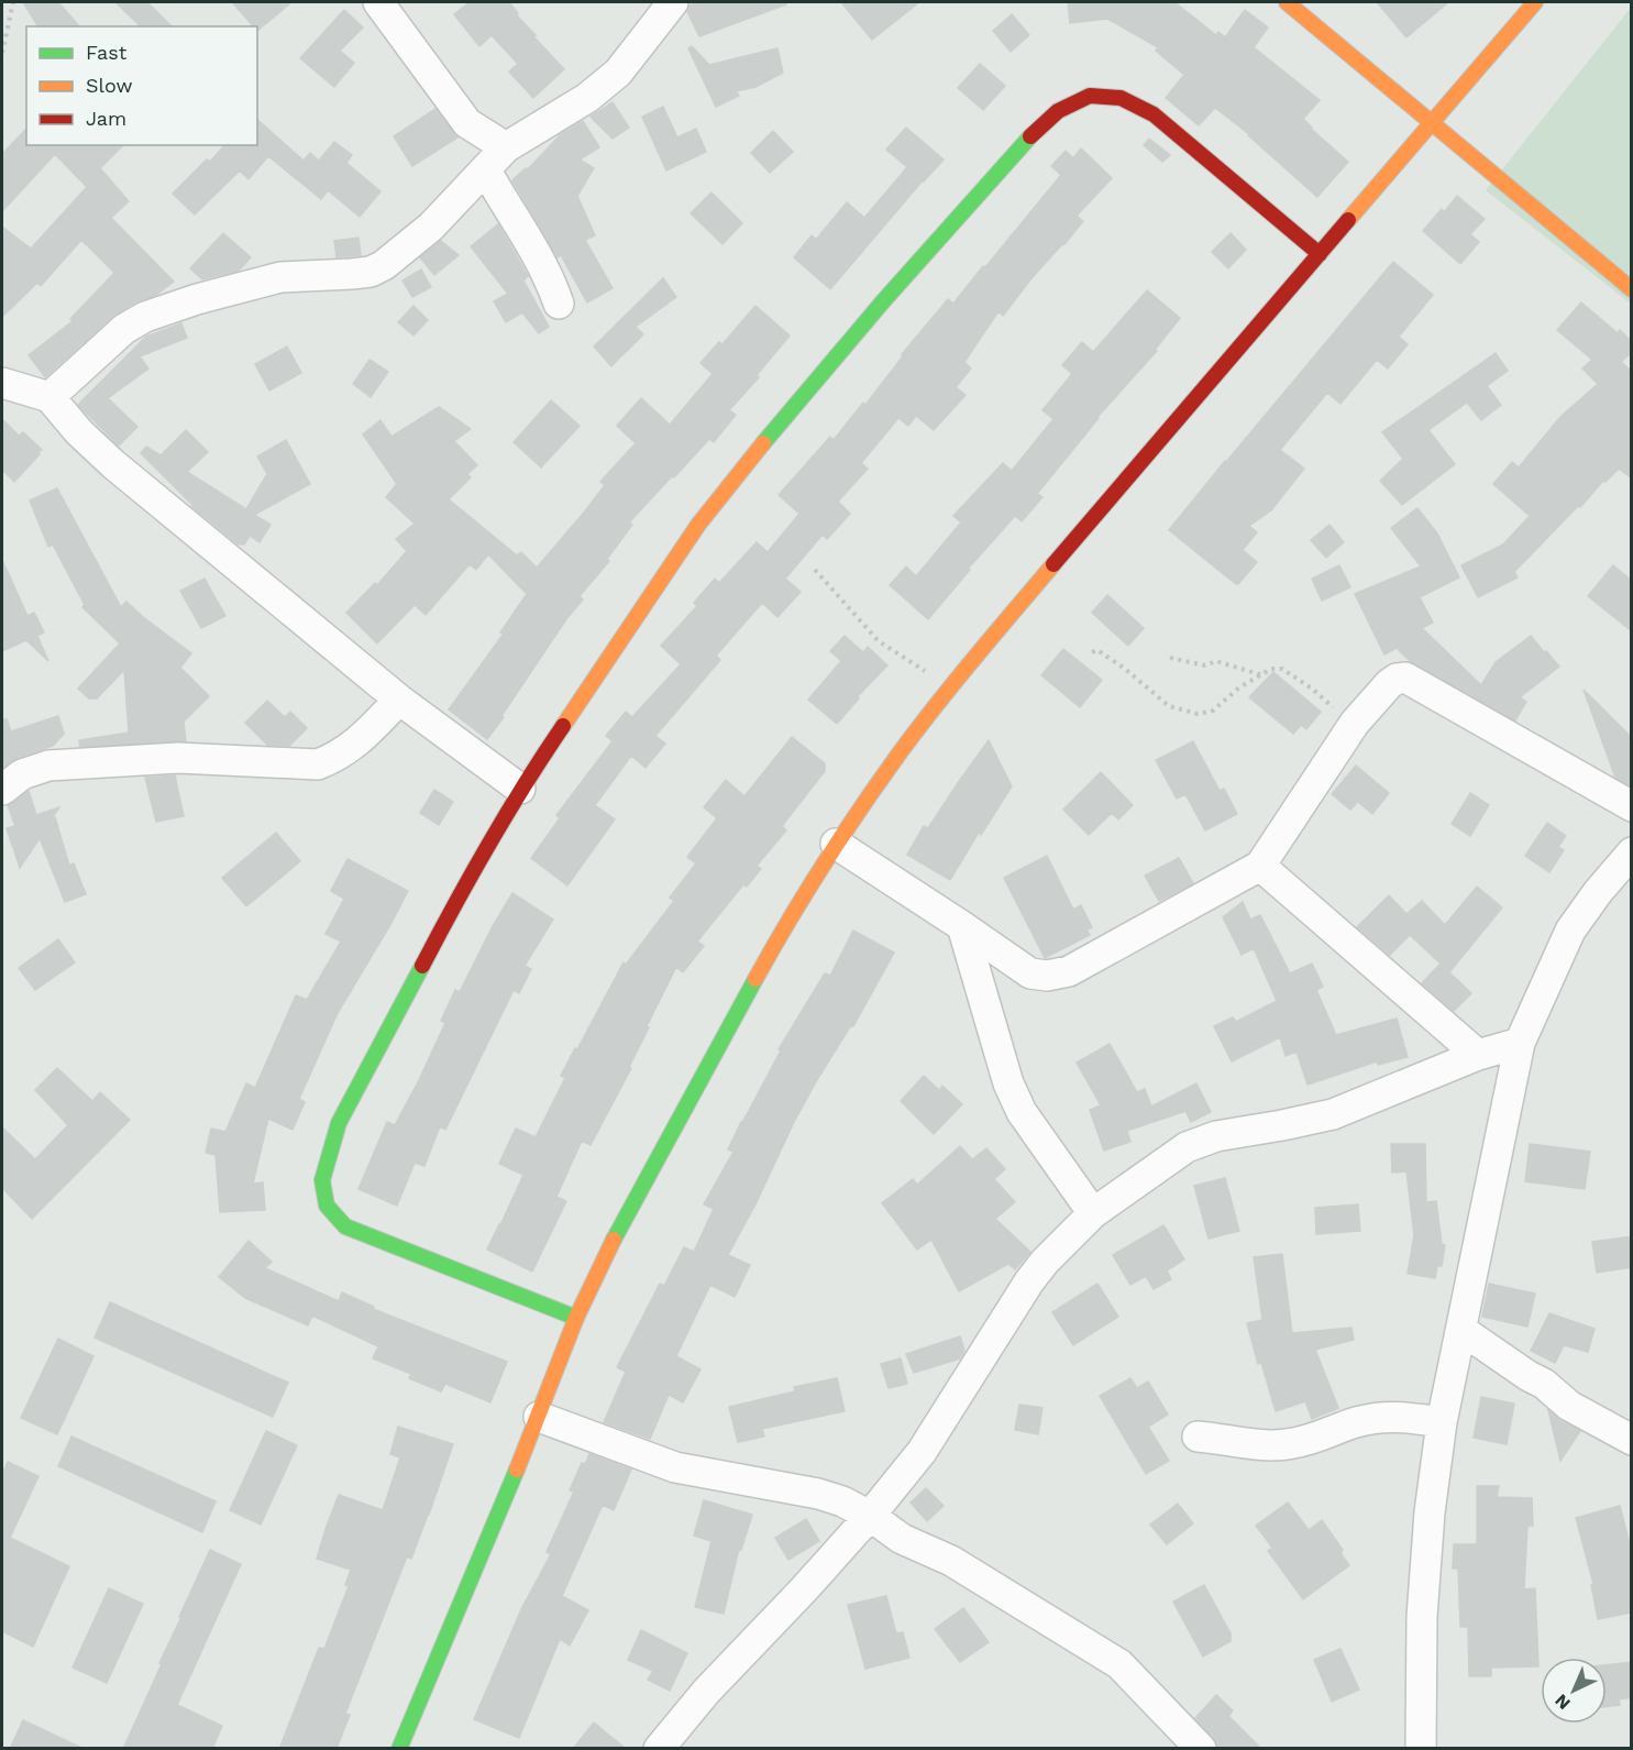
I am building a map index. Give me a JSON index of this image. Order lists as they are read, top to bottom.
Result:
{
  "legend": ["Fast", "Slow", "Jam"],
  "north": "bottom left"
}
